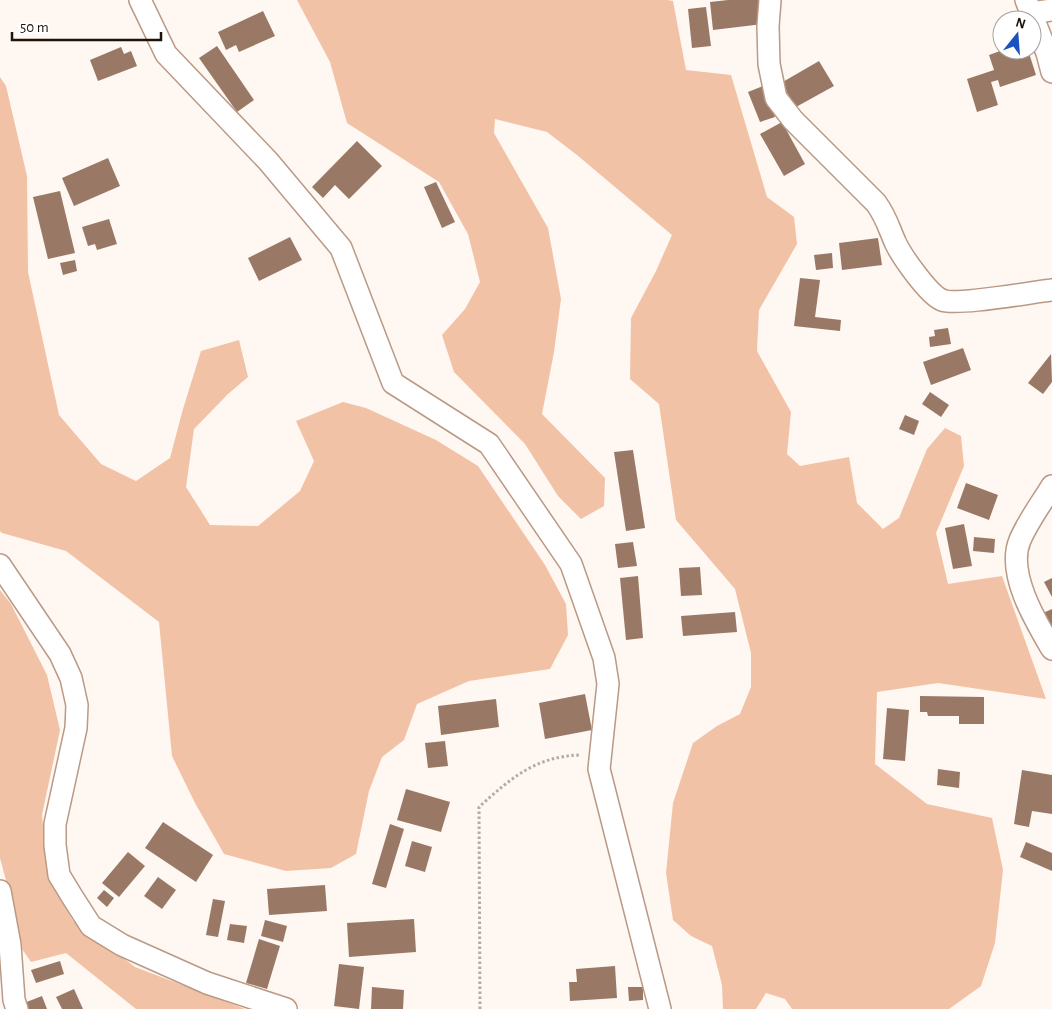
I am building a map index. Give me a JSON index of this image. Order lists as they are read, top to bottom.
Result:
{
  "scale_bar": "50 m",
  "north": "top"
}
